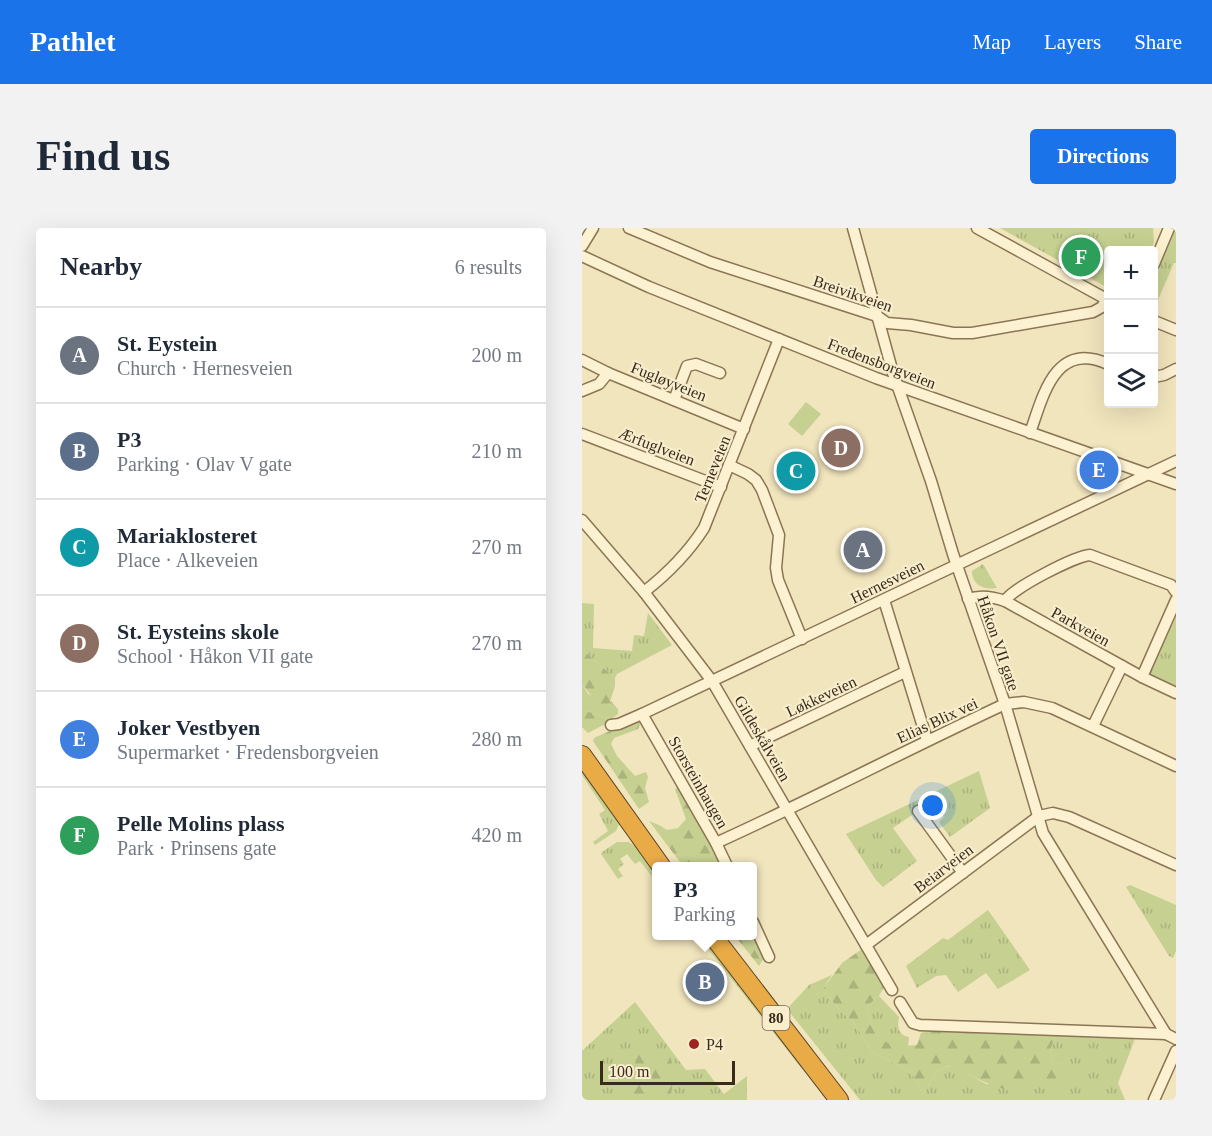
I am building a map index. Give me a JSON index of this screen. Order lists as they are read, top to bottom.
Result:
{
  "streets": {
    "highway": ["80"],
    "street": [
      "Breivikveien",
      "Fredensborgveien",
      "Fugløyveien",
      "Ærfuglveien",
      "Terneveien",
      "Hernesveien",
      "Parkveien",
      "Håkon VII gate",
      "Løkkeveien",
      "Elias Blix vei",
      "Gildeskålveien",
      "Storsteinhaugen",
      "Beiarveien"
    ]
  },
  "crossings": [
    ["Breivikveien", "Håkon VII gate"],
    ["Fredensborgveien", "Terneveien"],
    ["Fredensborgveien", "Hernesveien"],
    ["Fredensborgveien", "Håkon VII gate"],
    ["Fugløyveien", "Terneveien"],
    ["Ærfuglveien", "Terneveien"],
    ["Terneveien", "Gildeskålveien"],
    ["Hernesveien", "Håkon VII gate"],
    ["Hernesveien", "Gildeskålveien"],
    ["Hernesveien", "Storsteinhaugen"],
    ["Parkveien", "Håkon VII gate"],
    ["Håkon VII gate", "Elias Blix vei"],
    ["Håkon VII gate", "Beiarveien"],
    ["Løkkeveien", "Gildeskålveien"],
    ["Elias Blix vei", "Gildeskålveien"],
    ["Elias Blix vei", "Storsteinhaugen"],
    ["Gildeskålveien", "Beiarveien"]
  ],
  "places": ["P4"],
  "scale_bar": "100 m",
  "page": {
    "header": "Pathlet",
    "nav": ["Map", "Layers", "Share"],
    "buttons": "Directions",
    "title": "Find us",
    "heading": ["Nearby", "6 results"],
    "pins": [
      "F",
      "D",
      "E",
      "C",
      "A",
      "B"
    ],
    "map_buttons": ["+", "−"],
    "list": [
      {
        "mark": "A",
        "name": "St. Eystein",
        "note": "Church · Hernesveien",
        "value": "200 m"
      },
      {
        "mark": "B",
        "name": "P3",
        "note": "Parking · Olav V gate",
        "value": "210 m"
      },
      {
        "mark": "C",
        "name": "Mariaklosteret",
        "note": "Place · Alkeveien",
        "value": "270 m"
      },
      {
        "mark": "D",
        "name": "St. Eysteins skole",
        "note": "School · Håkon VII gate",
        "value": "270 m"
      },
      {
        "mark": "E",
        "name": "Joker Vestbyen",
        "note": "Supermarket · Fredensborgveien",
        "value": "280 m"
      },
      {
        "mark": "F",
        "name": "Pelle Molins plass",
        "note": "Park · Prinsens gate",
        "value": "420 m"
      }
    ],
    "popup": ["P3", "Parking"],
    "scale": "100 m"
  }
}
